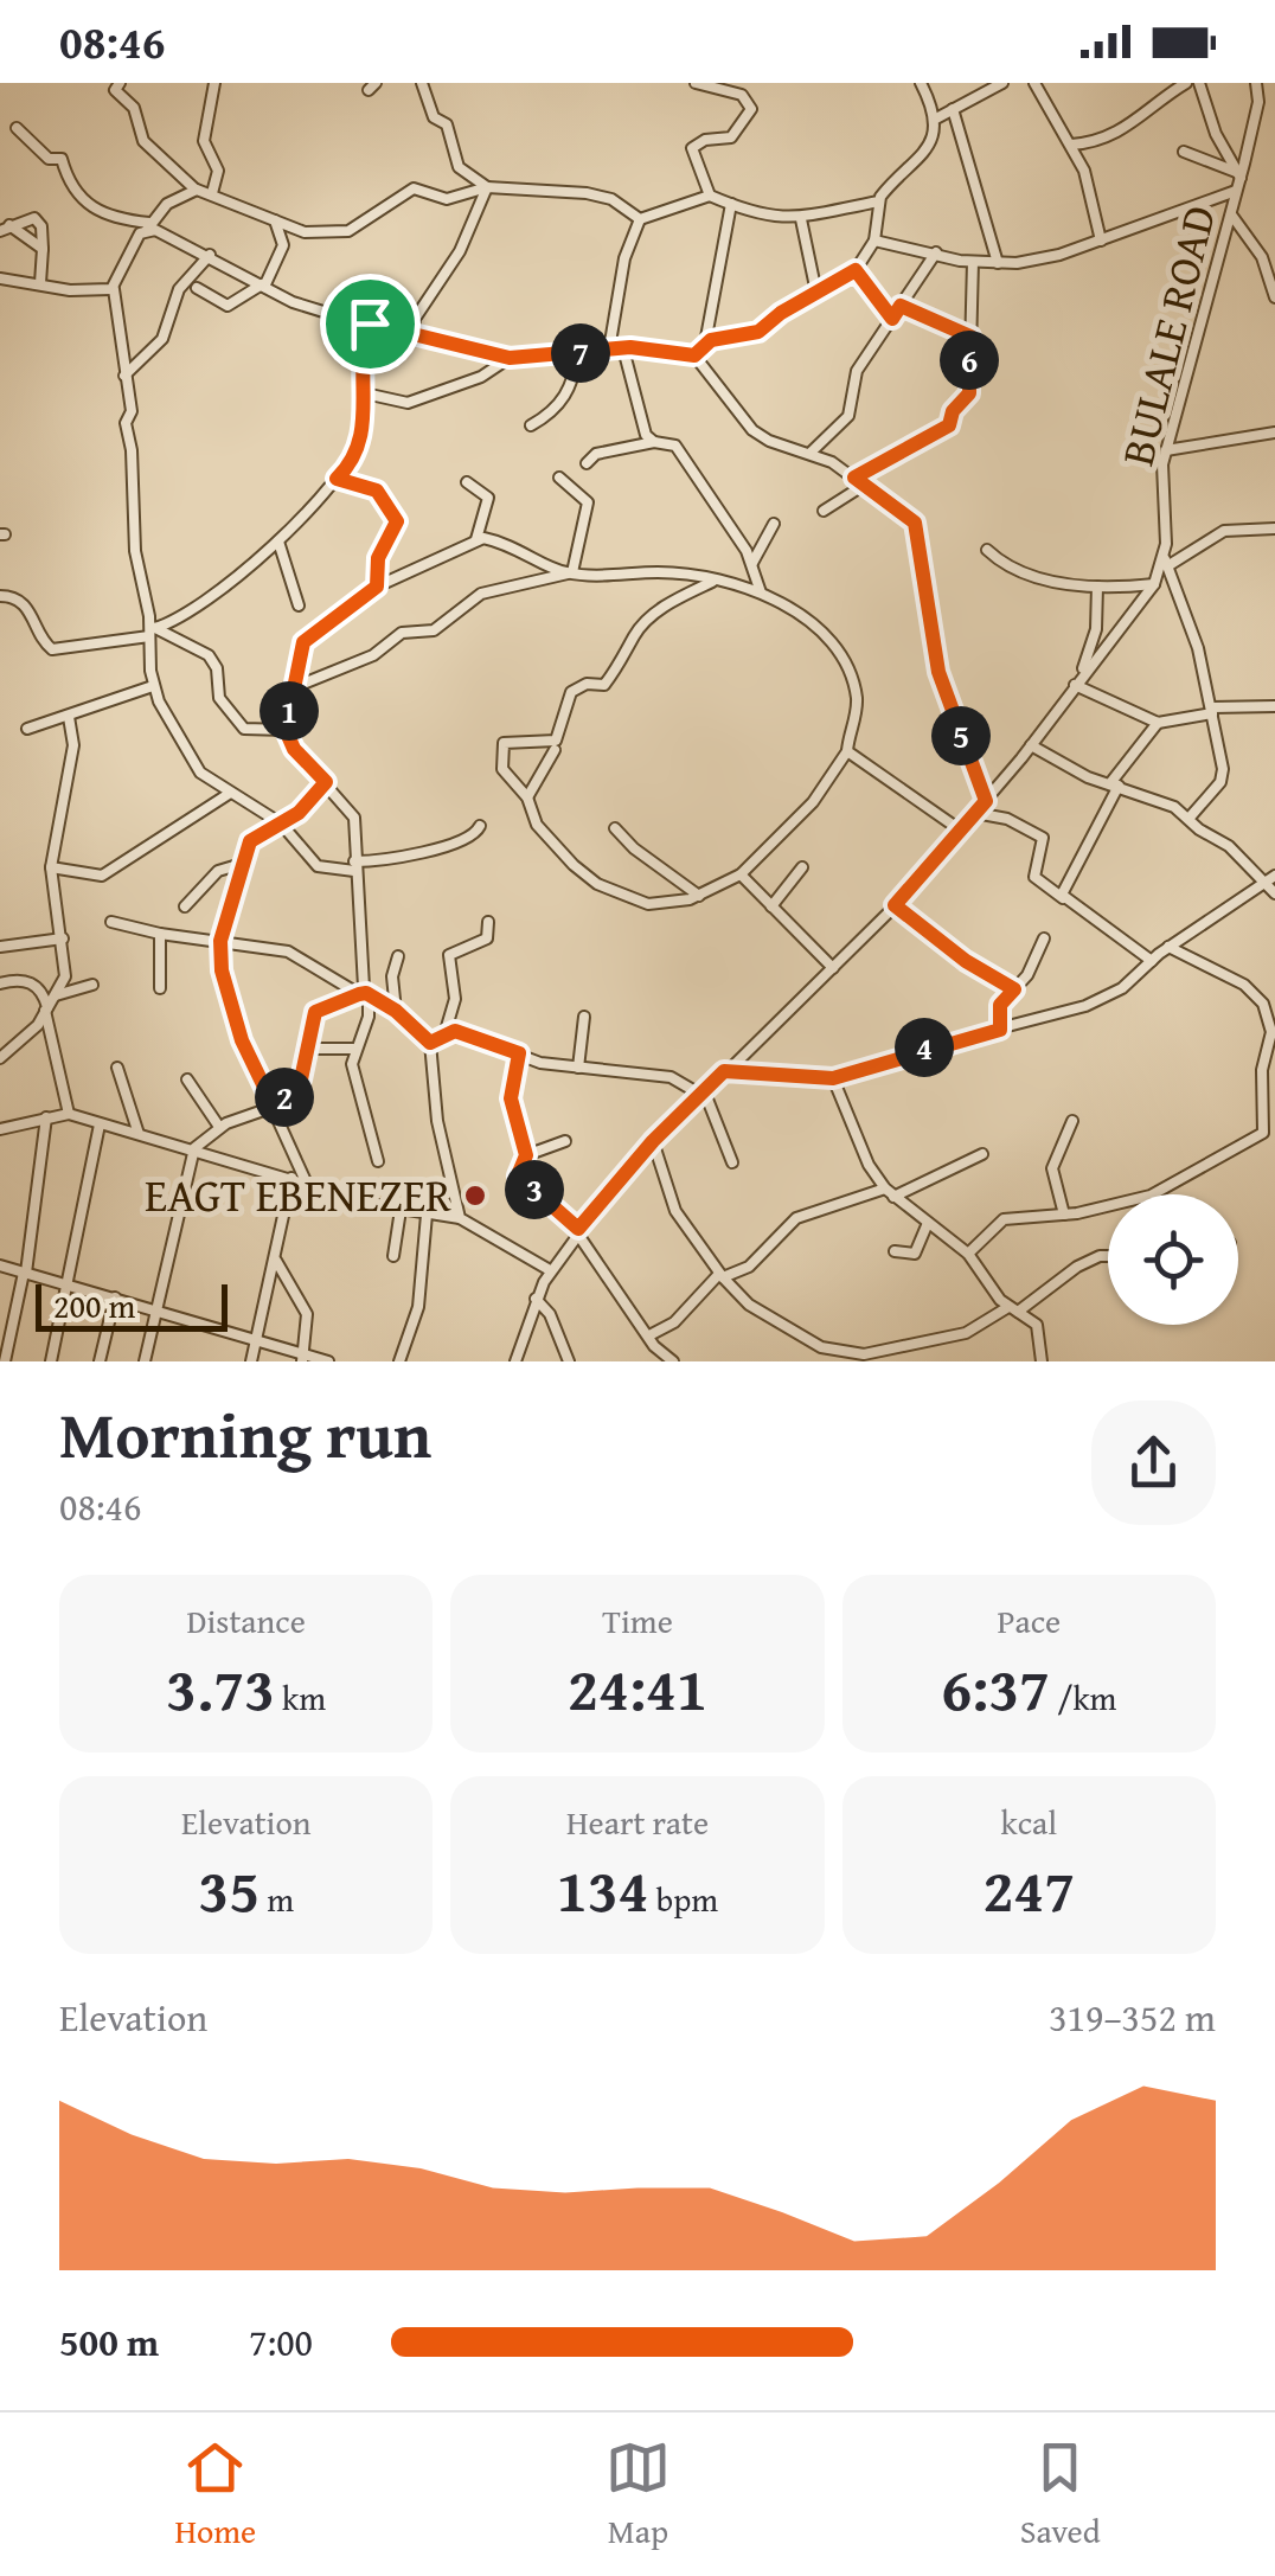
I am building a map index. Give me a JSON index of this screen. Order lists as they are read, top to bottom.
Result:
{
  "streets": {
    "street": ["BULALE ROAD"]
  },
  "places": ["EAGT EBENEZER"],
  "scale_bar": "200 m",
  "page": {
    "status": "08:46",
    "pins": [
      "7",
      "6",
      "1",
      "5",
      "4",
      "2",
      "3"
    ],
    "scale": "200 m",
    "heading": ["Morning run", "08:46"],
    "stats": [
      ["Distance", "3.73 km"],
      ["Time", "24:41"],
      ["Pace", "6:37 /km"],
      ["Elevation", "35 m"],
      ["Heart rate", "134 bpm"],
      ["kcal", "247"]
    ],
    "chart": ["Elevation", "319–352 m"],
    "list": [
      {
        "name": "500 m",
        "note": "7:00"
      }
    ],
    "tabs": ["Home", "Map", "Saved"]
  }
}
